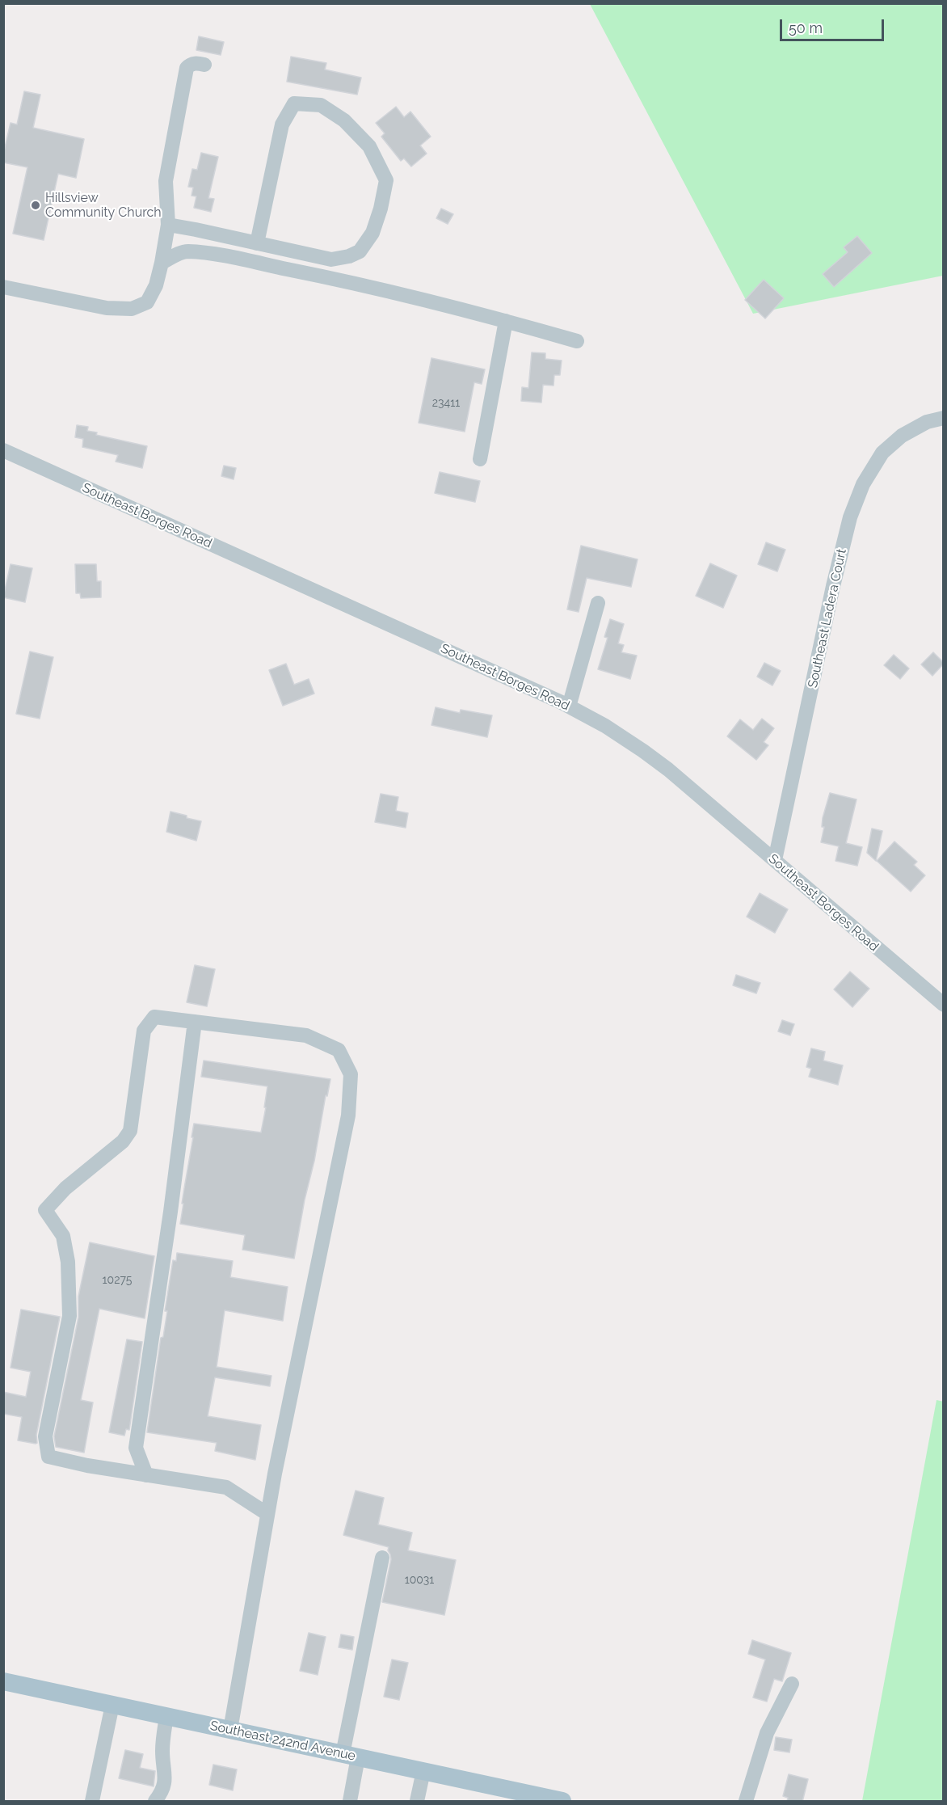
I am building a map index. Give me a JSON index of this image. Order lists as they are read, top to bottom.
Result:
{
  "streets": {
    "main road": ["Southeast 242nd Avenue"],
    "street": ["Southeast Borges Road", "Southeast Ladera Court"]
  },
  "crossings": [
    ["Southeast Borges Road", "Southeast Ladera Court"]
  ],
  "places": ["Hillsview Community Church"],
  "house_numbers": ["23411", "10275", "10031"],
  "scale_bar": "50 m"
}
